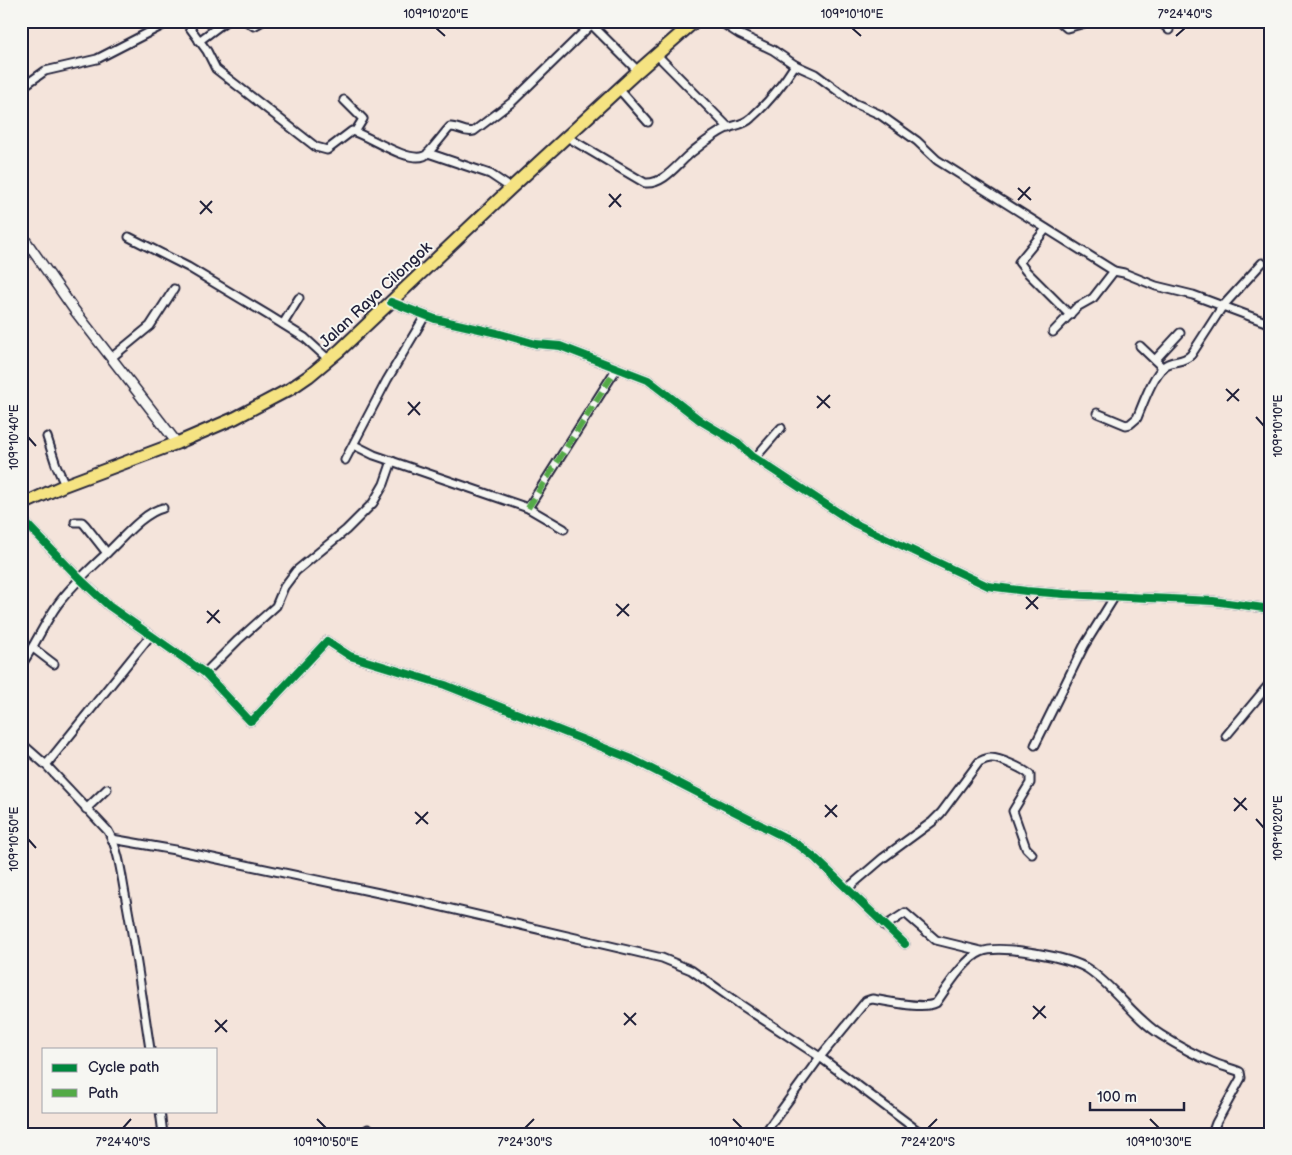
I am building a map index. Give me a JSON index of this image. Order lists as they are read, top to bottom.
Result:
{
  "streets": {
    "highway": ["Jalan Raya Cilongok"]
  },
  "legend": ["Cycle path", "Path"],
  "scale_bar": "100 m",
  "coordinates": [
    "109°10'20\"E",
    "109°10'10\"E",
    "7°24'40\"S",
    "109°10'40\"E",
    "109°10'50\"E",
    "7°24'30\"S",
    "7°24'20\"S",
    "109°10'30\"E"
  ]
}
